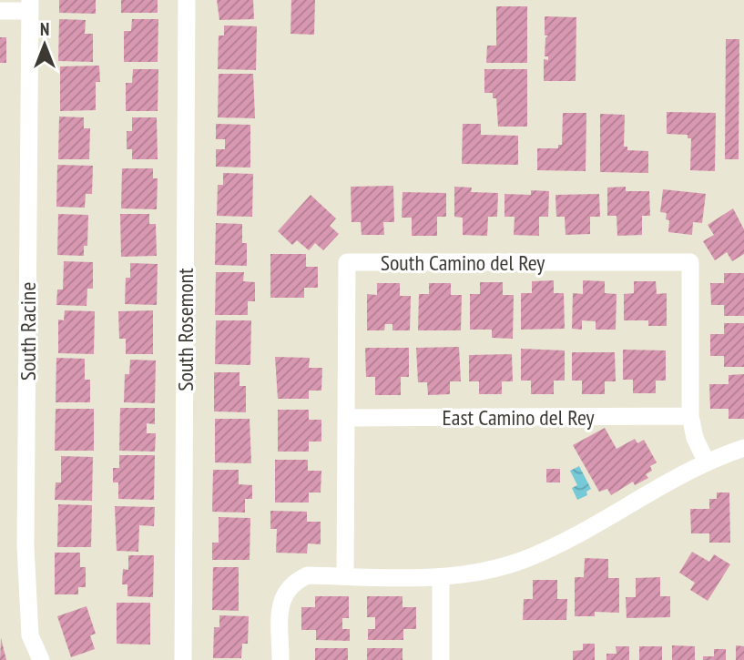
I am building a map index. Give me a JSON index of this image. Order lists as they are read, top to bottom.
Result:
{
  "streets": {
    "street": [
      "South Camino del Rey",
      "South Rosemont",
      "South Racine",
      "East Camino del Rey"
    ]
  },
  "crossings": [
    ["South Camino del Rey", "East Camino del Rey"]
  ],
  "north": "top"
}
